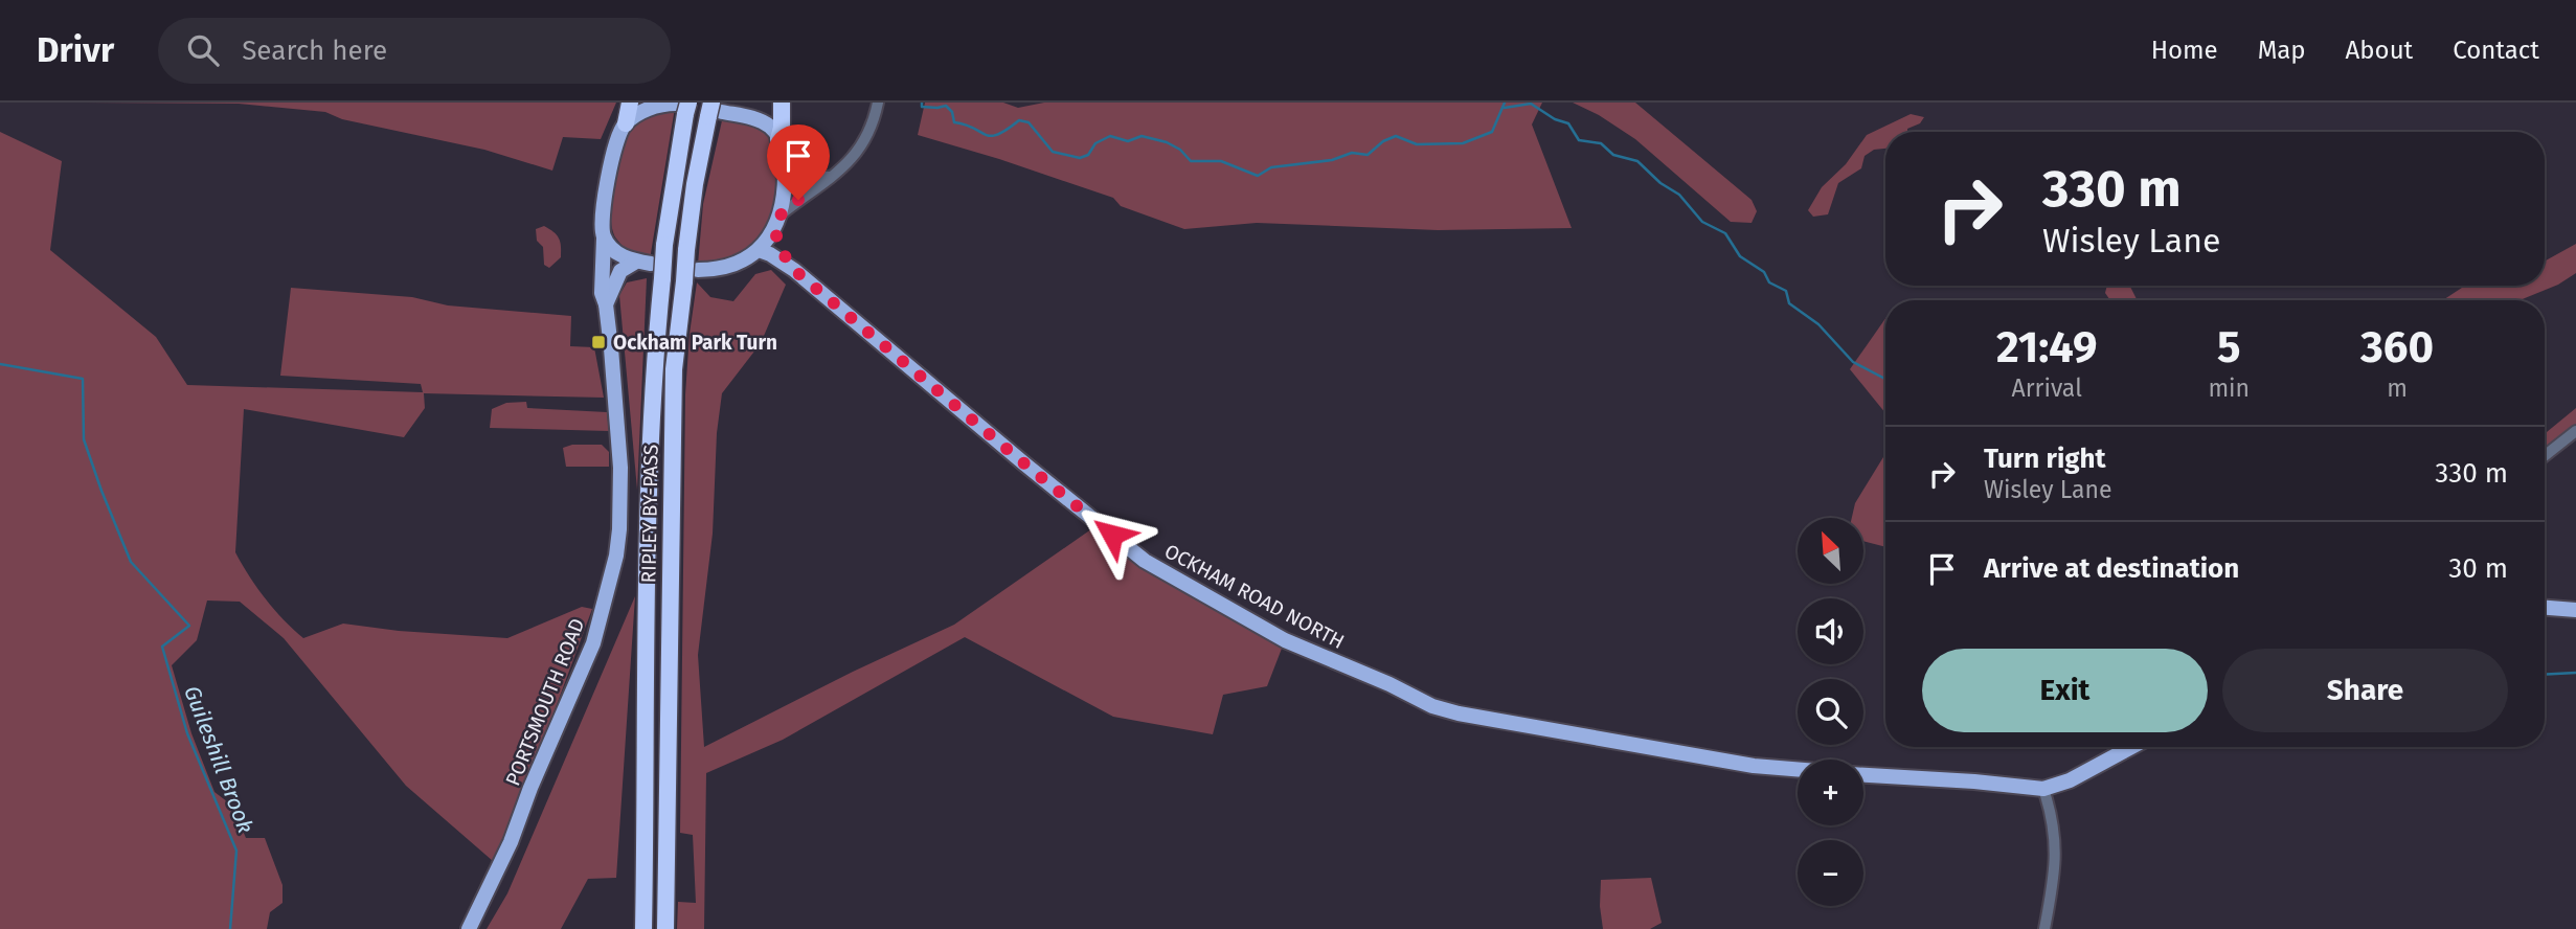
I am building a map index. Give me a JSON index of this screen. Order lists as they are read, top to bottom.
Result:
{
  "streets": {
    "highway": ["RIPLEY BY-PASS"],
    "main road": ["OCKHAM ROAD NORTH", "PORTSMOUTH ROAD"]
  },
  "water": ["Guileshill Brook"],
  "places": {
    "transit": ["Ockham Park Turn"]
  },
  "north": "top left",
  "page": {
    "header": "Drivr",
    "search": "Search here",
    "nav": [
      "Home",
      "Map",
      "About",
      "Contact"
    ],
    "turn": ["330 m", "Wisley Lane"],
    "eta": [
      "21:49",
      "Arrival",
      "5",
      "min",
      "360",
      "m"
    ],
    "list": [
      {
        "name": "Turn right",
        "note": "Wisley Lane",
        "value": "330 m"
      },
      {
        "name": "Arrive at destination",
        "value": "30 m"
      }
    ],
    "map_buttons": ["+", "−"],
    "buttons": ["Exit", "Share"]
  }
}
